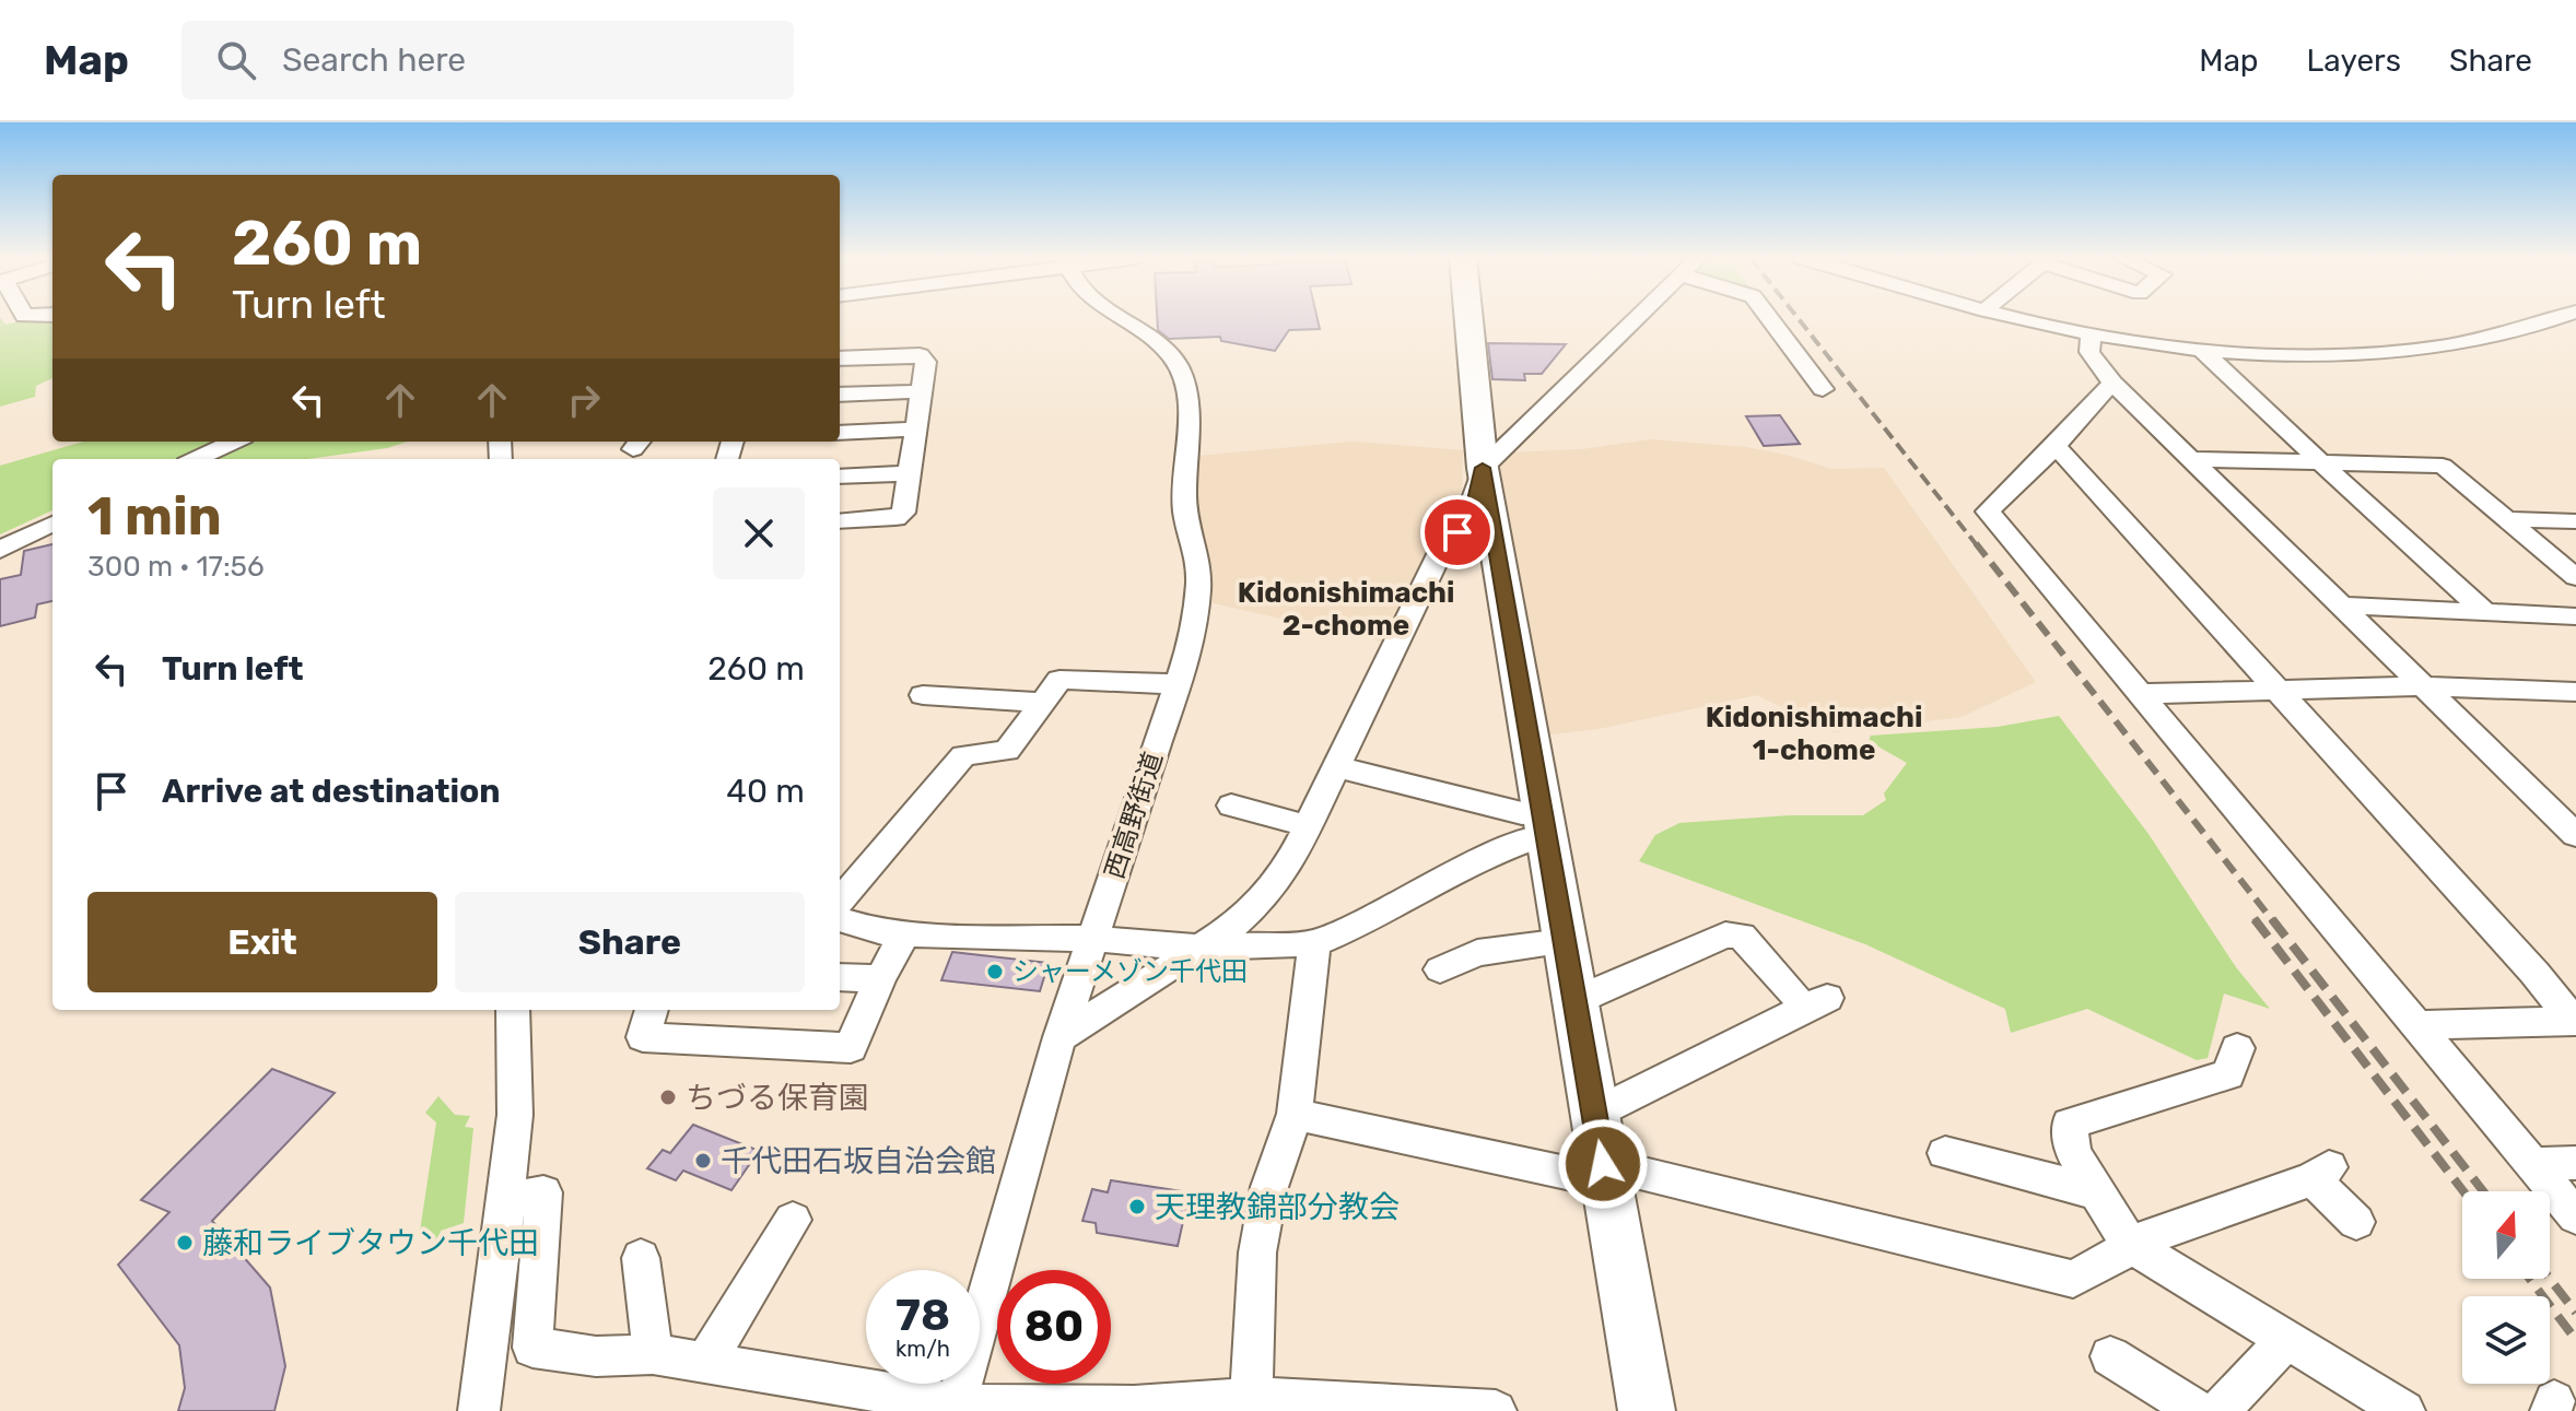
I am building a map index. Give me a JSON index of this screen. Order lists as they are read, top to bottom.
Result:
{
  "streets": {
    "street": ["西高野街道"]
  },
  "districts": ["Kidonishimachi 2-chome", "Kidonishimachi 1-chome"],
  "places": [
    "シャーメゾン千代田",
    "ちづる保育園",
    "千代田石坂自治会館",
    "天理教錦部分教会",
    "藤和ライブタウン千代田"
  ],
  "north": "top",
  "page": {
    "header": "Map",
    "search": "Search here",
    "nav": ["Map", "Layers", "Share"],
    "turn": ["260 m", "Turn left"],
    "heading": ["1 min", "300 m · 17:56"],
    "list": [
      {
        "name": "Turn left",
        "value": "260 m"
      },
      {
        "name": "Arrive at destination",
        "value": "40 m"
      }
    ],
    "buttons": ["Exit", "Share"],
    "speed": "78 km/h",
    "limit": "80"
  }
}
